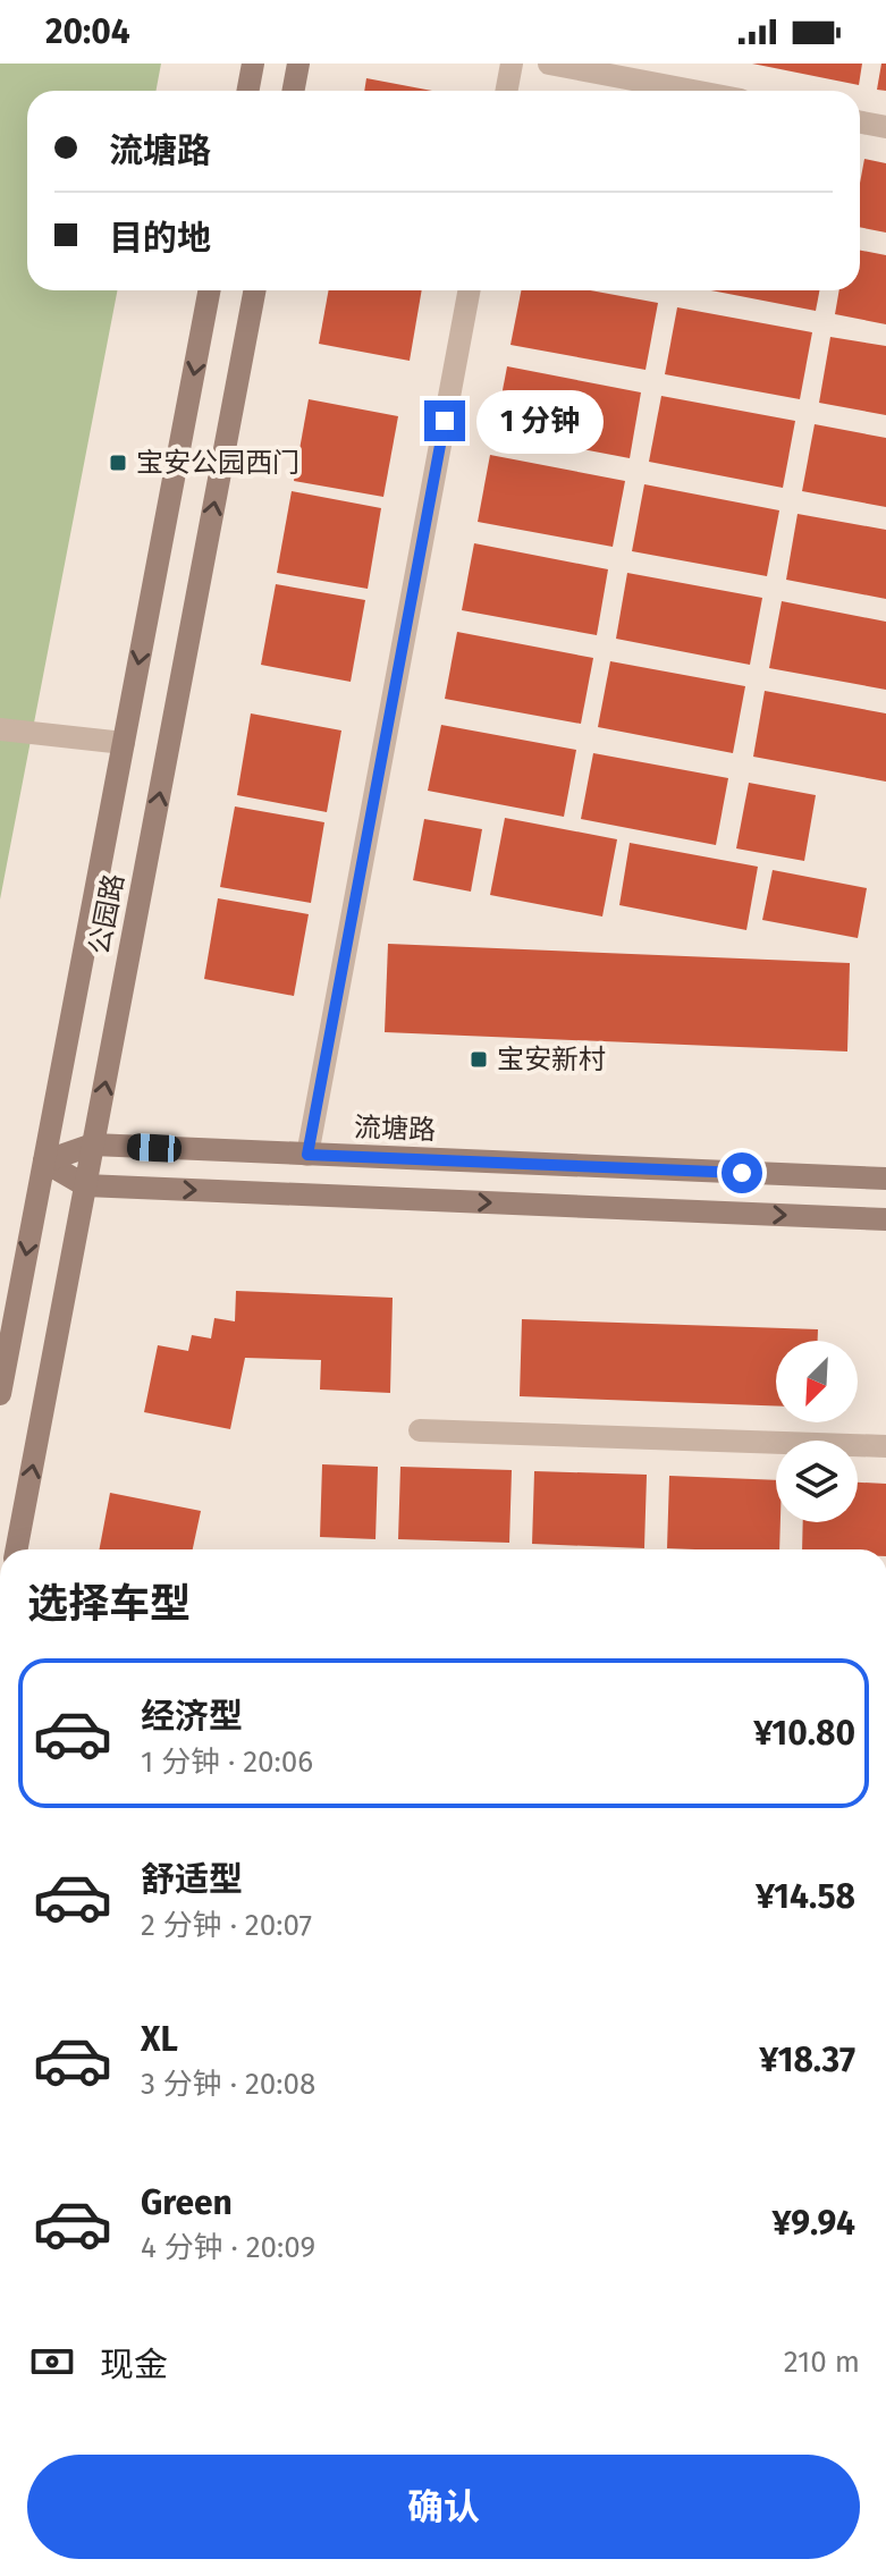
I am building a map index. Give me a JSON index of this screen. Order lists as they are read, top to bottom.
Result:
{
  "streets": {
    "main road": ["公园路", "流塘路"]
  },
  "crossings": [
    ["公园路", "流塘路"]
  ],
  "places": {
    "transit": ["宝安公园西门", "宝安新村"]
  },
  "north": "bottom left",
  "page": {
    "status": "20:04",
    "banner": ["流塘路", "目的地"],
    "bubble": "1 分钟",
    "heading": "选择车型",
    "list": [
      {
        "name": "经济型",
        "note": "1 分钟 · 20:06",
        "value": "¥10.80"
      },
      {
        "name": "舒适型",
        "note": "2 分钟 · 20:07",
        "value": "¥14.58"
      },
      {
        "name": "XL",
        "note": "3 分钟 · 20:08",
        "value": "¥18.37"
      },
      {
        "name": "Green",
        "note": "4 分钟 · 20:09",
        "value": "¥9.94"
      }
    ],
    "pay": ["现金", "210 m"],
    "buttons": "确认"
  }
}
